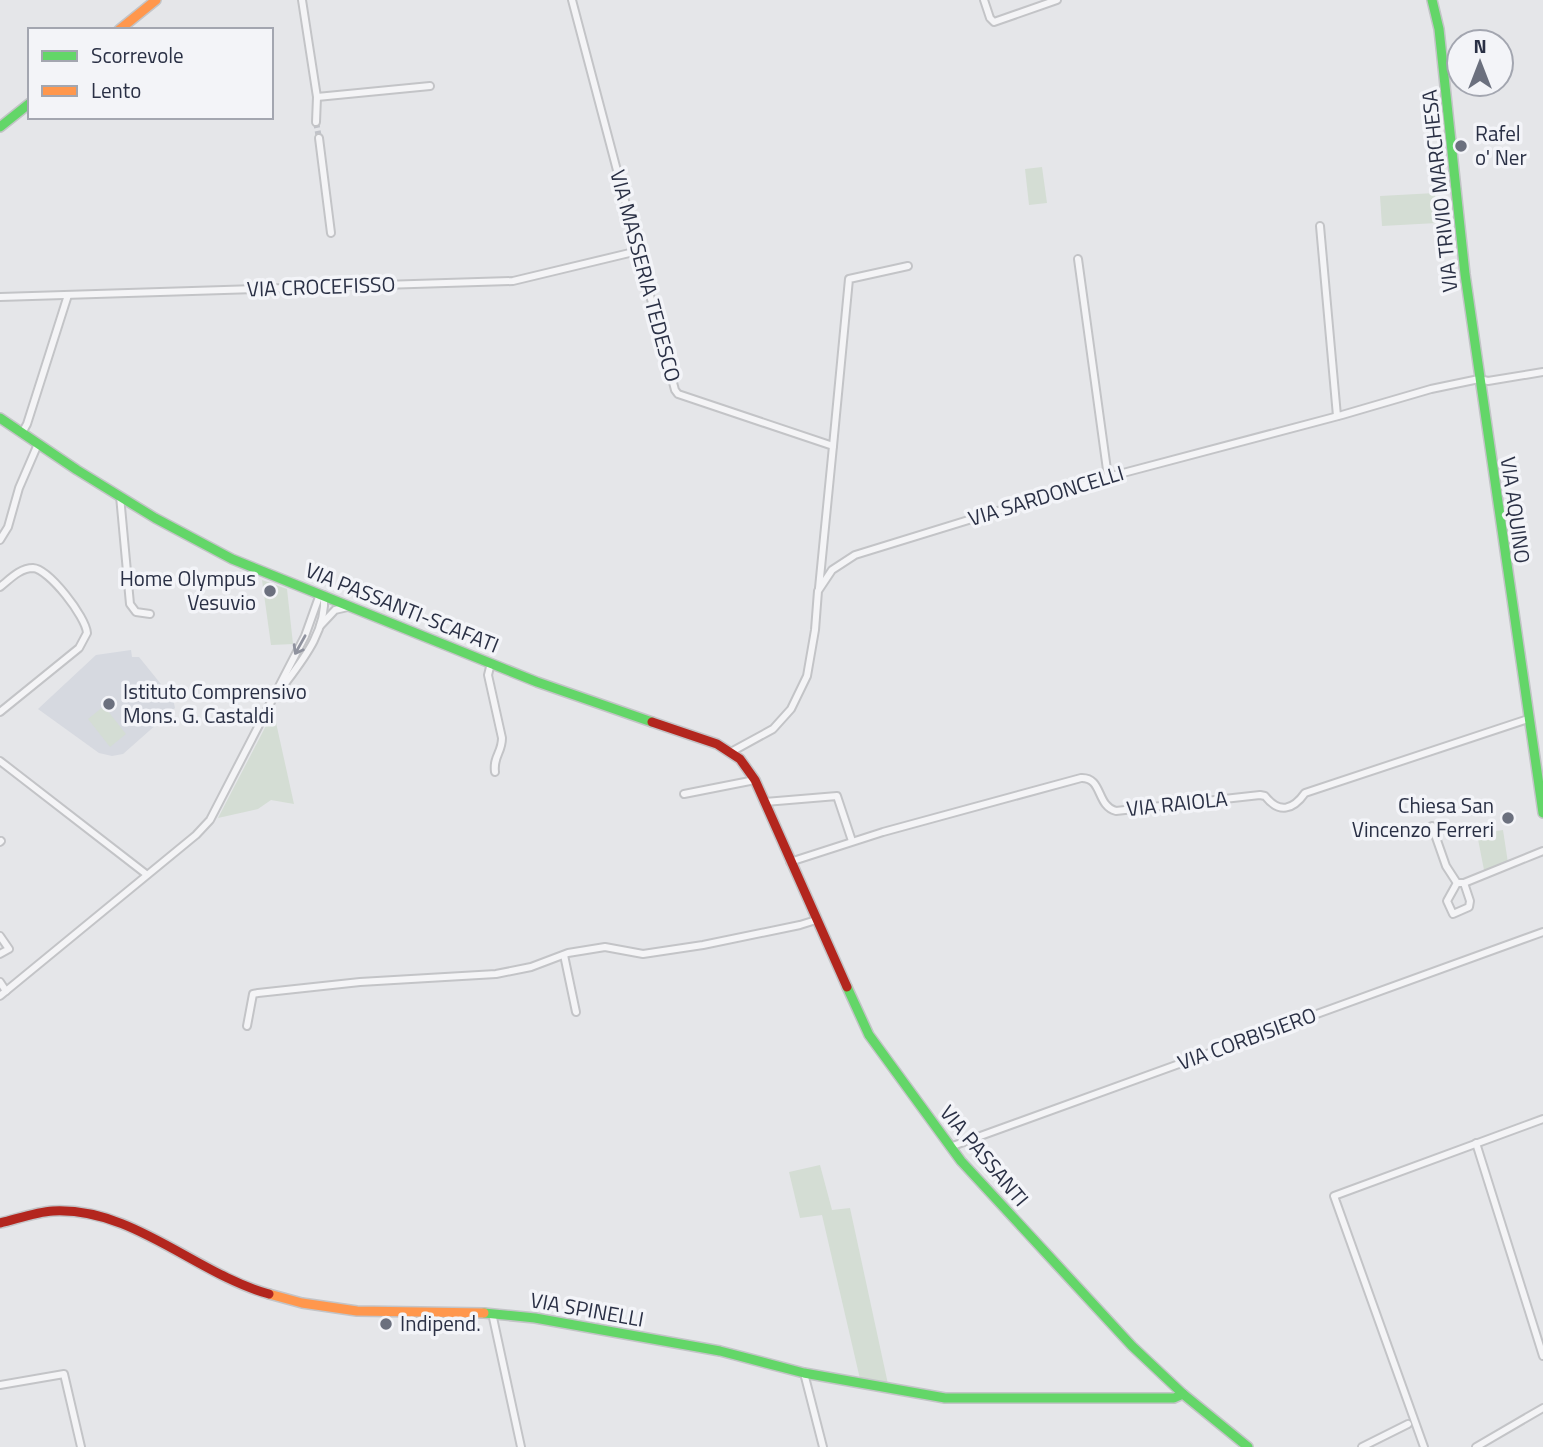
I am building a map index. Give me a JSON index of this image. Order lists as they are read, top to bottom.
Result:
{
  "streets": {
    "street": [
      "VIA TRIVIO MARCHESA",
      "VIA MASSERIA TEDESCO",
      "VIA CROCEFISSO",
      "VIA SARDONCELLI",
      "VIA AQUINO",
      "VIA PASSANTI-SCAFATI",
      "VIA RAIOLA",
      "VIA CORBISIERO",
      "VIA PASSANTI",
      "VIA SPINELLI"
    ]
  },
  "crossings": [
    ["VIA TRIVIO MARCHESA", "VIA SARDONCELLI"],
    ["VIA TRIVIO MARCHESA", "VIA AQUINO"],
    ["VIA MASSERIA TEDESCO", "VIA CROCEFISSO"],
    ["VIA SARDONCELLI", "VIA AQUINO"],
    ["VIA AQUINO", "VIA RAIOLA"],
    ["VIA PASSANTI-SCAFATI", "VIA PASSANTI"],
    ["VIA RAIOLA", "VIA PASSANTI"],
    ["VIA CORBISIERO", "VIA PASSANTI"],
    ["VIA PASSANTI", "VIA SPINELLI"]
  ],
  "places": [
    "Rafel o' Ner",
    "Home Olympus Vesuvio",
    "Istituto Comprensivo Mons. G. Castaldi",
    "Chiesa San Vincenzo Ferreri",
    "Indipend."
  ],
  "legend": ["Scorrevole", "Lento"],
  "north": "top"
}
